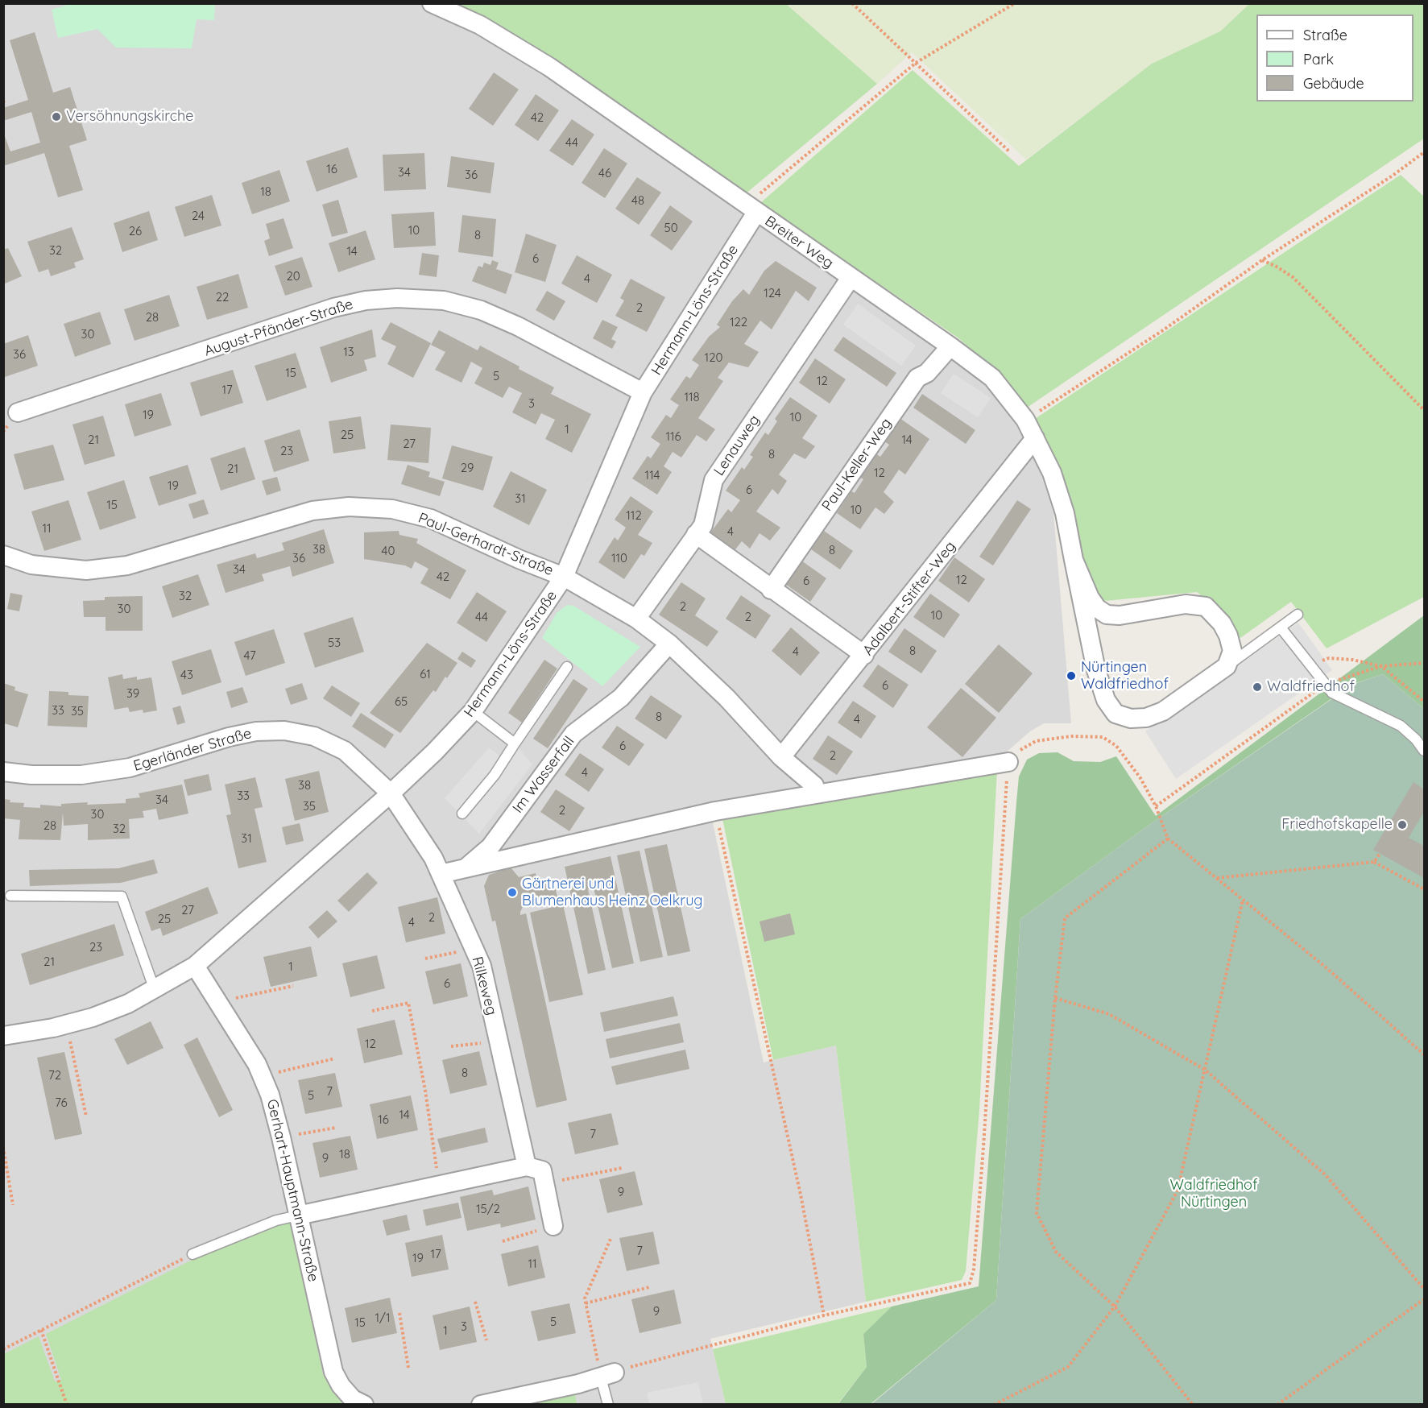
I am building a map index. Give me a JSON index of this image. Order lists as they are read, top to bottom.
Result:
{
  "streets": {
    "street": [
      "Breiter Weg",
      "Hermann-Löns-Straße",
      "August-Pfänder-Straße",
      "Lenauweg",
      "Paul-Keller-Weg",
      "Paul-Gerhardt-Straße",
      "Adalbert-Stifter-Weg",
      "Egerländer Straße",
      "Im Wasserfall",
      "Rilkeweg",
      "Gerhart-Hauptmann-Straße"
    ]
  },
  "crossings": [
    ["Breiter Weg", "Hermann-Löns-Straße"],
    ["Breiter Weg", "Lenauweg"],
    ["Breiter Weg", "Paul-Keller-Weg"],
    ["Breiter Weg", "Adalbert-Stifter-Weg"],
    ["Hermann-Löns-Straße", "August-Pfänder-Straße"],
    ["Hermann-Löns-Straße", "Paul-Gerhardt-Straße"],
    ["Hermann-Löns-Straße", "Egerländer Straße"],
    ["Hermann-Löns-Straße", "Rilkeweg"],
    ["Hermann-Löns-Straße", "Gerhart-Hauptmann-Straße"],
    ["Lenauweg", "Paul-Gerhardt-Straße"],
    ["Paul-Gerhardt-Straße", "Adalbert-Stifter-Weg"],
    ["Paul-Gerhardt-Straße", "Im Wasserfall"],
    ["Egerländer Straße", "Rilkeweg"]
  ],
  "parks": ["Waldfriedhof Nürtingen"],
  "places": [
    "Versöhnungskirche",
    "Nürtingen Waldfriedhof",
    "Waldfriedhof",
    "Friedhofskapelle",
    "Gärtnerei und Blumenhaus Heinz Oelkrug"
  ],
  "house_numbers": [
    "42",
    "44",
    "16",
    "34",
    "46",
    "36",
    "18",
    "48",
    "24",
    "50",
    "10",
    "26",
    "8",
    "32",
    "14",
    "6",
    "20",
    "4",
    "124",
    "22",
    "2",
    "28",
    "122",
    "30",
    "13",
    "36",
    "120",
    "15",
    "5",
    "12",
    "17",
    "118",
    "3",
    "19",
    "10",
    "1",
    "25",
    "116",
    "21",
    "14",
    "27",
    "23",
    "8",
    "29",
    "21",
    "12",
    "114",
    "19",
    "6",
    "31",
    "15",
    "10",
    "112",
    "11",
    "4",
    "38",
    "8",
    "40",
    "36",
    "110",
    "34",
    "42",
    "12",
    "6",
    "32",
    "2",
    "30",
    "10",
    "44",
    "2",
    "53",
    "8",
    "4",
    "47",
    "61",
    "43",
    "6",
    "39",
    "65",
    "33",
    "35",
    "8",
    "4",
    "6",
    "2",
    "4",
    "38",
    "33",
    "34",
    "35",
    "2",
    "30",
    "28",
    "32",
    "31",
    "27",
    "2",
    "25",
    "4",
    "23",
    "21",
    "1",
    "6",
    "12",
    "8",
    "72",
    "7",
    "5",
    "76",
    "14",
    "16",
    "7",
    "18",
    "9",
    "9",
    "15/2",
    "7",
    "17",
    "19",
    "11",
    "9",
    "1/1",
    "5",
    "15",
    "3",
    "1"
  ],
  "legend": ["Straße", "Park", "Gebäude"]
}
